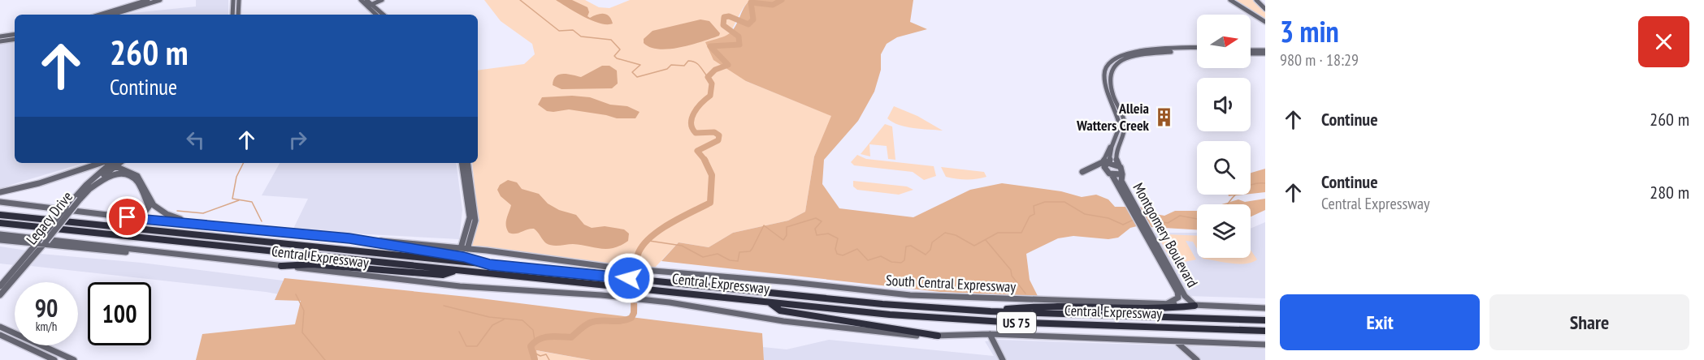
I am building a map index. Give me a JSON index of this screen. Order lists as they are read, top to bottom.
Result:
{
  "streets": {
    "highway": ["Central Expressway", "US 75"],
    "main road": ["Legacy Drive", "Montgomery Boulevard", "South Central Expressway"]
  },
  "crossings": [
    ["Montgomery Boulevard", "South Central Expressway"],
    ["Central Expressway", "South Central Expressway"]
  ],
  "places": {
    "building": ["Alleia Watters Creek"]
  },
  "north": "right",
  "page": {
    "heading": ["3 min", "980 m · 18:29"],
    "turn": ["260 m", "Continue"],
    "list": [
      {
        "name": "Continue",
        "value": "260 m"
      },
      {
        "name": "Continue",
        "note": "Central Expressway",
        "value": "280 m"
      }
    ],
    "speed": "90 km/h",
    "limit": "100",
    "buttons": ["Exit", "Share"]
  }
}
